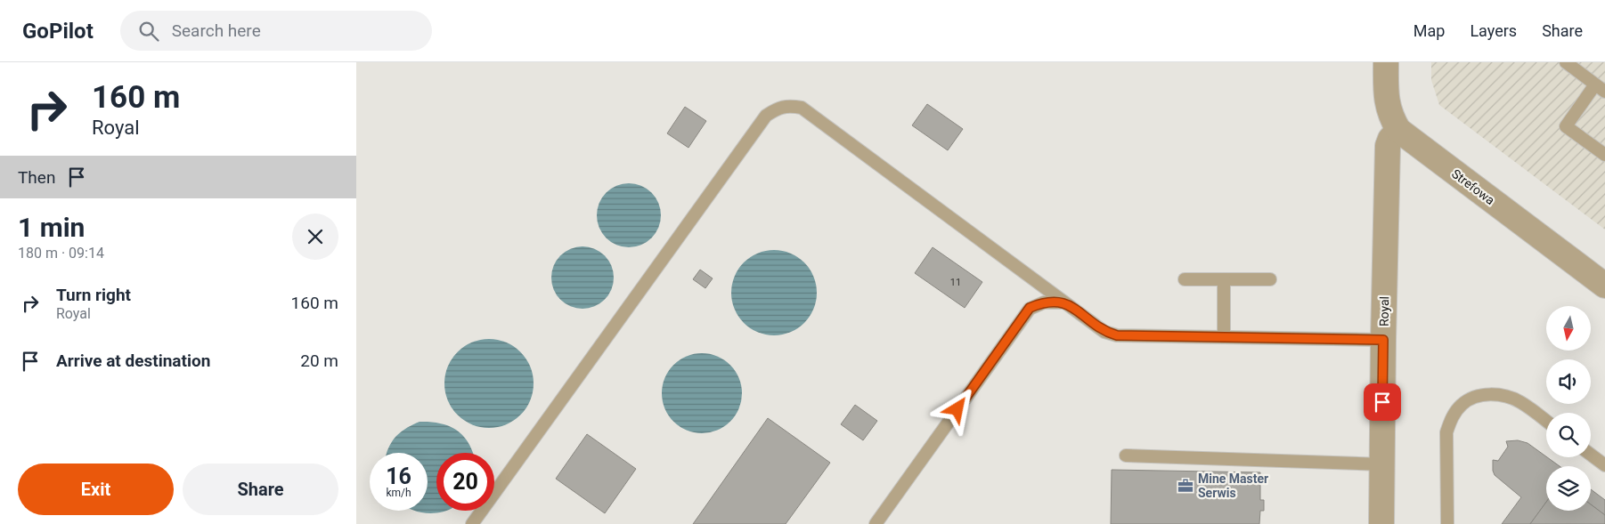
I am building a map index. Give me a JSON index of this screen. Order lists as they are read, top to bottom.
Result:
{
  "streets": {
    "street": ["Strefowa", "Royal"]
  },
  "crossings": [
    ["Strefowa", "Royal"]
  ],
  "places": {
    "office": ["Mine Master Serwis"]
  },
  "house_numbers": ["11"],
  "north": "bottom",
  "page": {
    "header": "GoPilot",
    "search": "Search here",
    "nav": ["Map", "Layers", "Share"],
    "turn": ["160 m", "Royal"],
    "then": "Then",
    "heading": ["1 min", "180 m · 09:14"],
    "list": [
      {
        "name": "Turn right",
        "note": "Royal",
        "value": "160 m"
      },
      {
        "name": "Arrive at destination",
        "value": "20 m"
      }
    ],
    "speed": "16 km/h",
    "limit": "20",
    "buttons": ["Exit", "Share"]
  }
}
